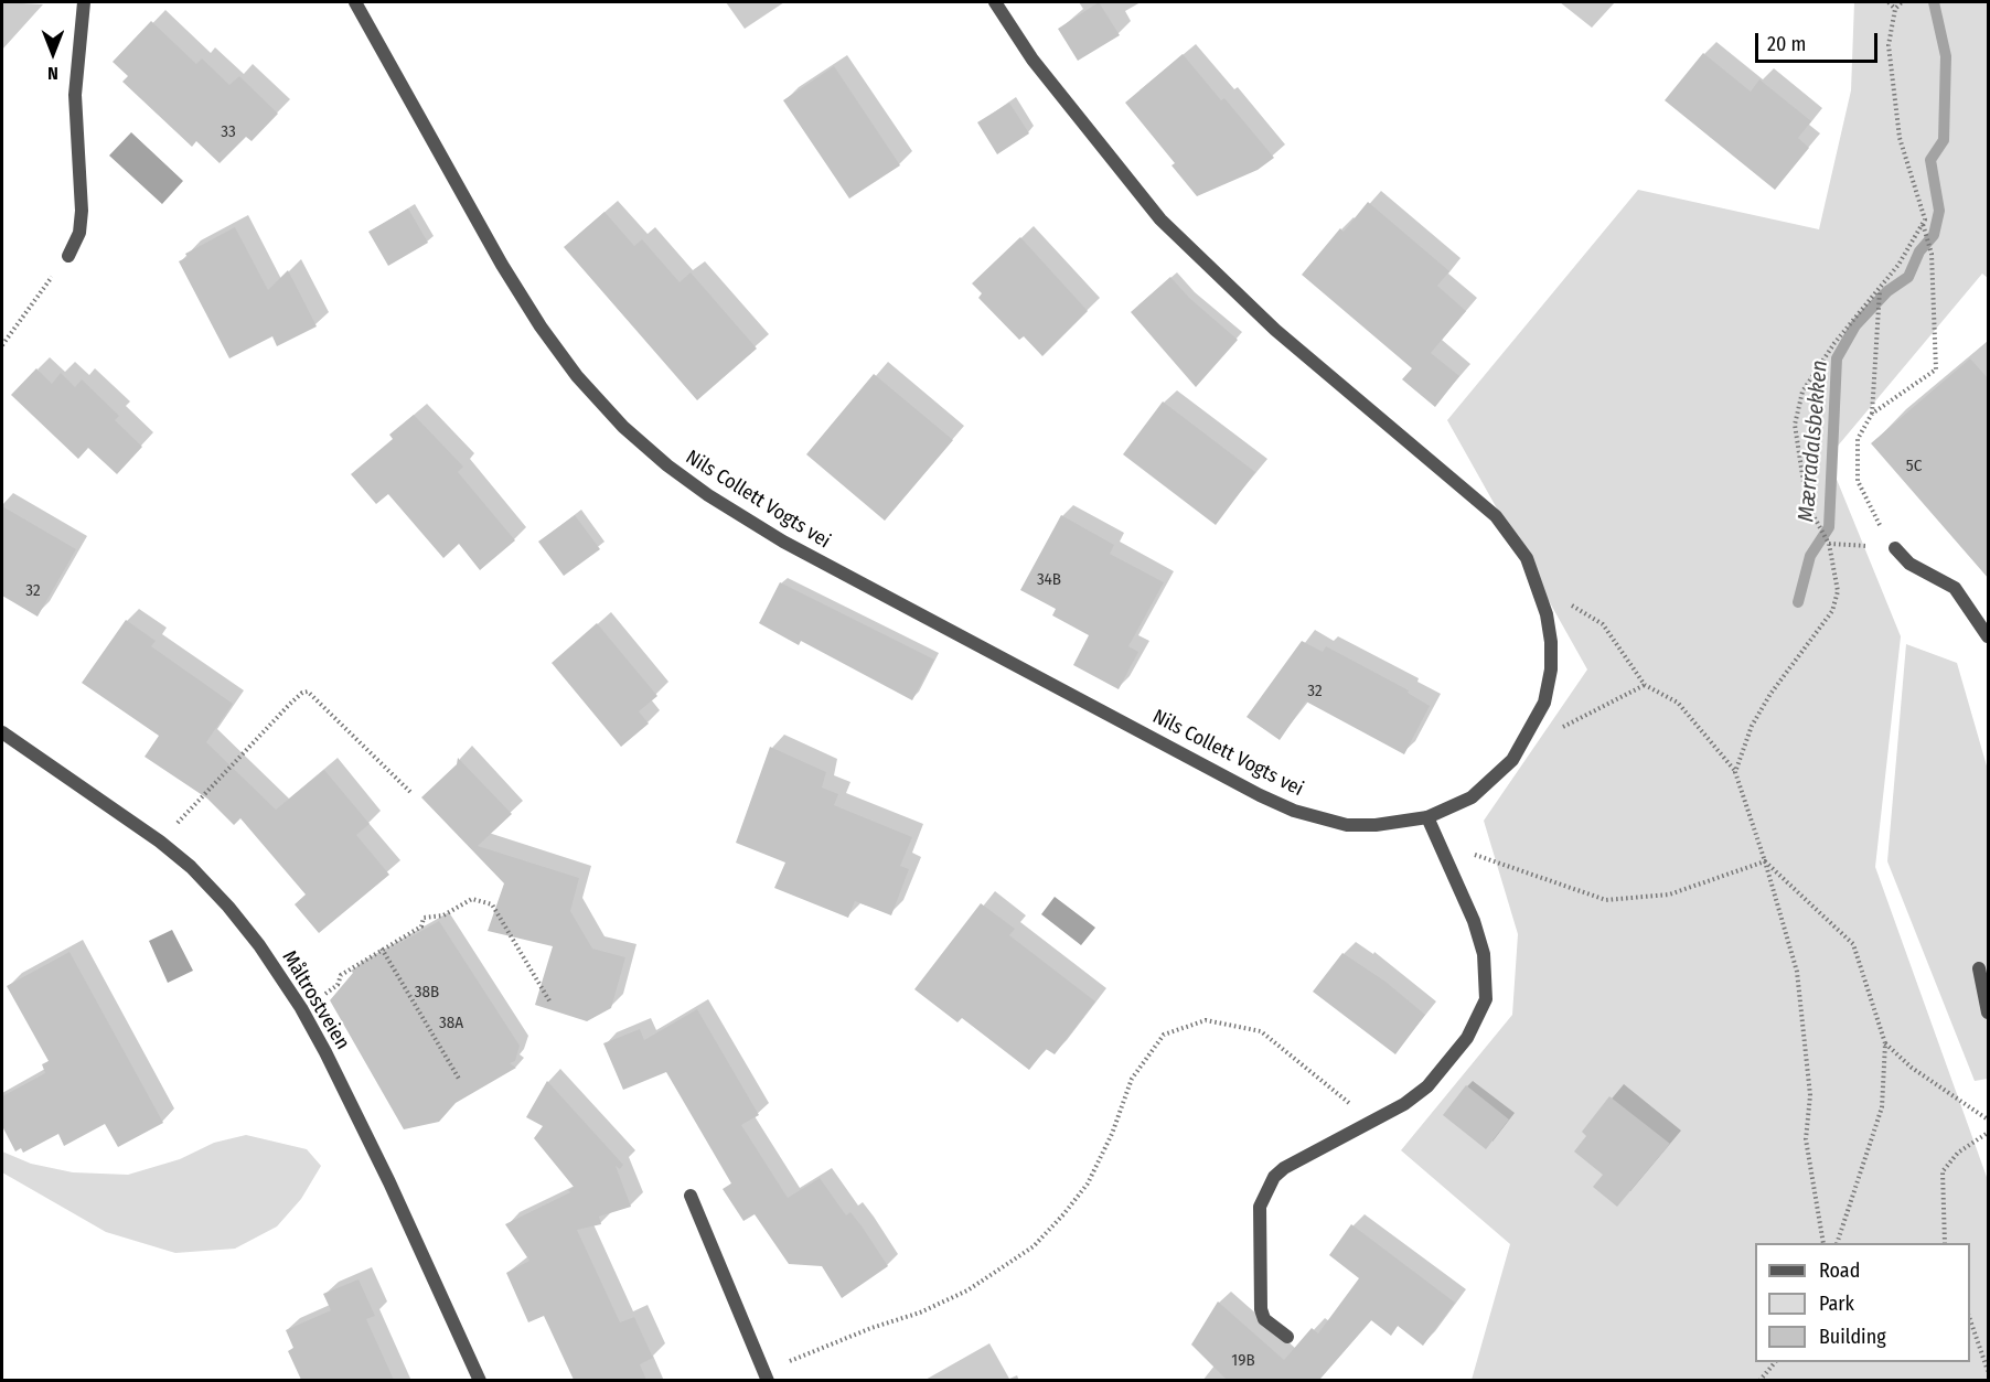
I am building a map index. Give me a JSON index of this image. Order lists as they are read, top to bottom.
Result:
{
  "streets": {
    "street": ["Nils Collett Vogts vei", "Måltrostveien"]
  },
  "water": ["Mærradalsbekken"],
  "house_numbers": [
    "33",
    "5C",
    "34B",
    "32",
    "32",
    "38B",
    "38A",
    "19B"
  ],
  "legend": ["Road", "Park", "Building"],
  "scale_bar": "20 m",
  "north": "bottom"
}
